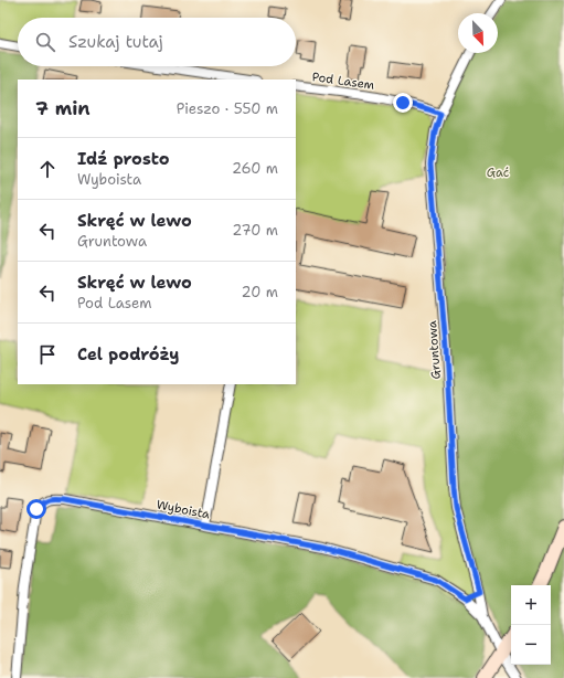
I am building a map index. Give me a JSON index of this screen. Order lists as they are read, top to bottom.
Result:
{
  "streets": {
    "street": ["Pod Lasem", "Gruntowa", "Wyboista"]
  },
  "crossings": [
    ["Pod Lasem", "Gruntowa"],
    ["Gruntowa", "Wyboista"]
  ],
  "parks": ["Gać"],
  "north": "bottom right",
  "page": {
    "search": "Szukaj tutaj",
    "heading": ["7 min", "Pieszo · 550 m"],
    "list": [
      ["Idź prosto", "Wyboista", "260 m"],
      ["Skręć w lewo", "Gruntowa", "270 m"],
      ["Skręć w lewo", "Pod Lasem", "20 m"],
      "Cel podróży"
    ],
    "map_buttons": ["+", "−"]
  }
}
